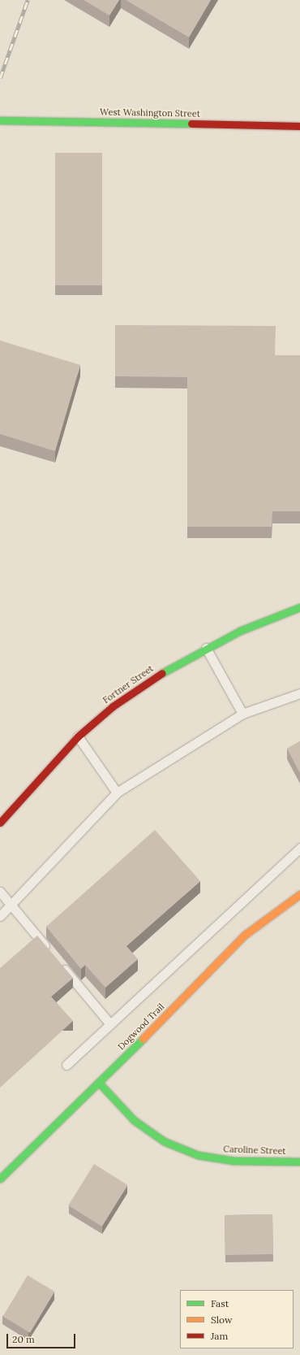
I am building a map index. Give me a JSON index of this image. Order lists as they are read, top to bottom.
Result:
{
  "streets": {
    "street": [
      "West Washington Street",
      "Fortner Street",
      "Dogwood Trail",
      "Caroline Street"
    ]
  },
  "crossings": [
    ["Dogwood Trail", "Caroline Street"]
  ],
  "legend": ["Fast", "Slow", "Jam"],
  "scale_bar": "20 m"
}
